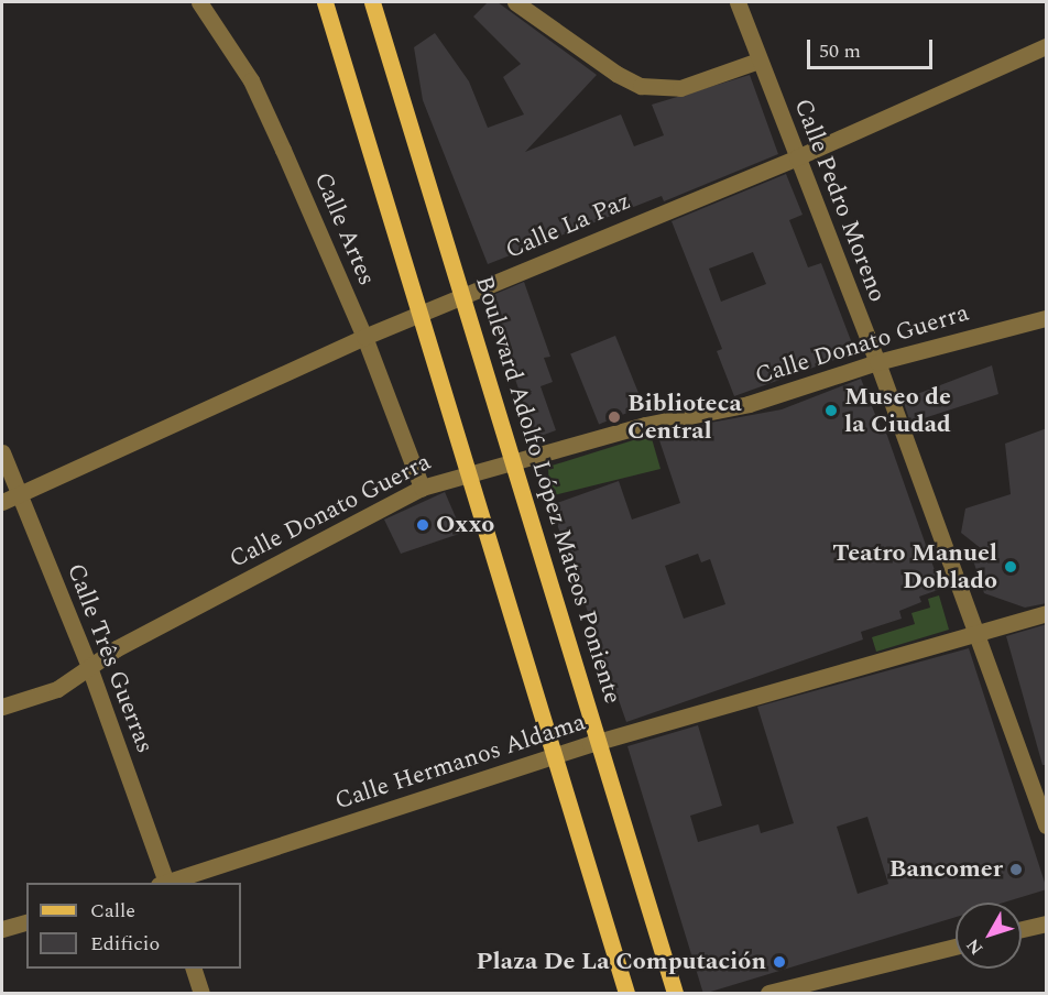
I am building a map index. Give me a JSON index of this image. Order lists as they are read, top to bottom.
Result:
{
  "streets": {
    "main road": ["Boulevard Adolfo López Mateos Poniente"],
    "street": [
      "Calle Pedro Moreno",
      "Calle La Paz",
      "Calle Artes",
      "Calle Donato Guerra",
      "Calle Três Guerras",
      "Calle Hermanos Aldama"
    ]
  },
  "crossings": [
    ["Calle Pedro Moreno", "Calle La Paz"],
    ["Calle Pedro Moreno", "Calle Donato Guerra"],
    ["Calle Pedro Moreno", "Calle Hermanos Aldama"],
    ["Calle La Paz", "Calle Artes"],
    ["Calle La Paz", "Boulevard Adolfo López Mateos Poniente"],
    ["Calle La Paz", "Calle Três Guerras"],
    ["Calle Artes", "Calle Donato Guerra"],
    ["Calle Donato Guerra", "Boulevard Adolfo López Mateos Poniente"],
    ["Calle Donato Guerra", "Calle Três Guerras"],
    ["Boulevard Adolfo López Mateos Poniente", "Calle Hermanos Aldama"]
  ],
  "places": [
    "Museo de la Ciudad",
    "Biblioteca Central",
    "Oxxo",
    "Teatro Manuel Doblado",
    "Bancomer",
    "Plaza De La Computación"
  ],
  "legend": ["Calle", "Edificio"],
  "scale_bar": "50 m",
  "north": "bottom left"
}
